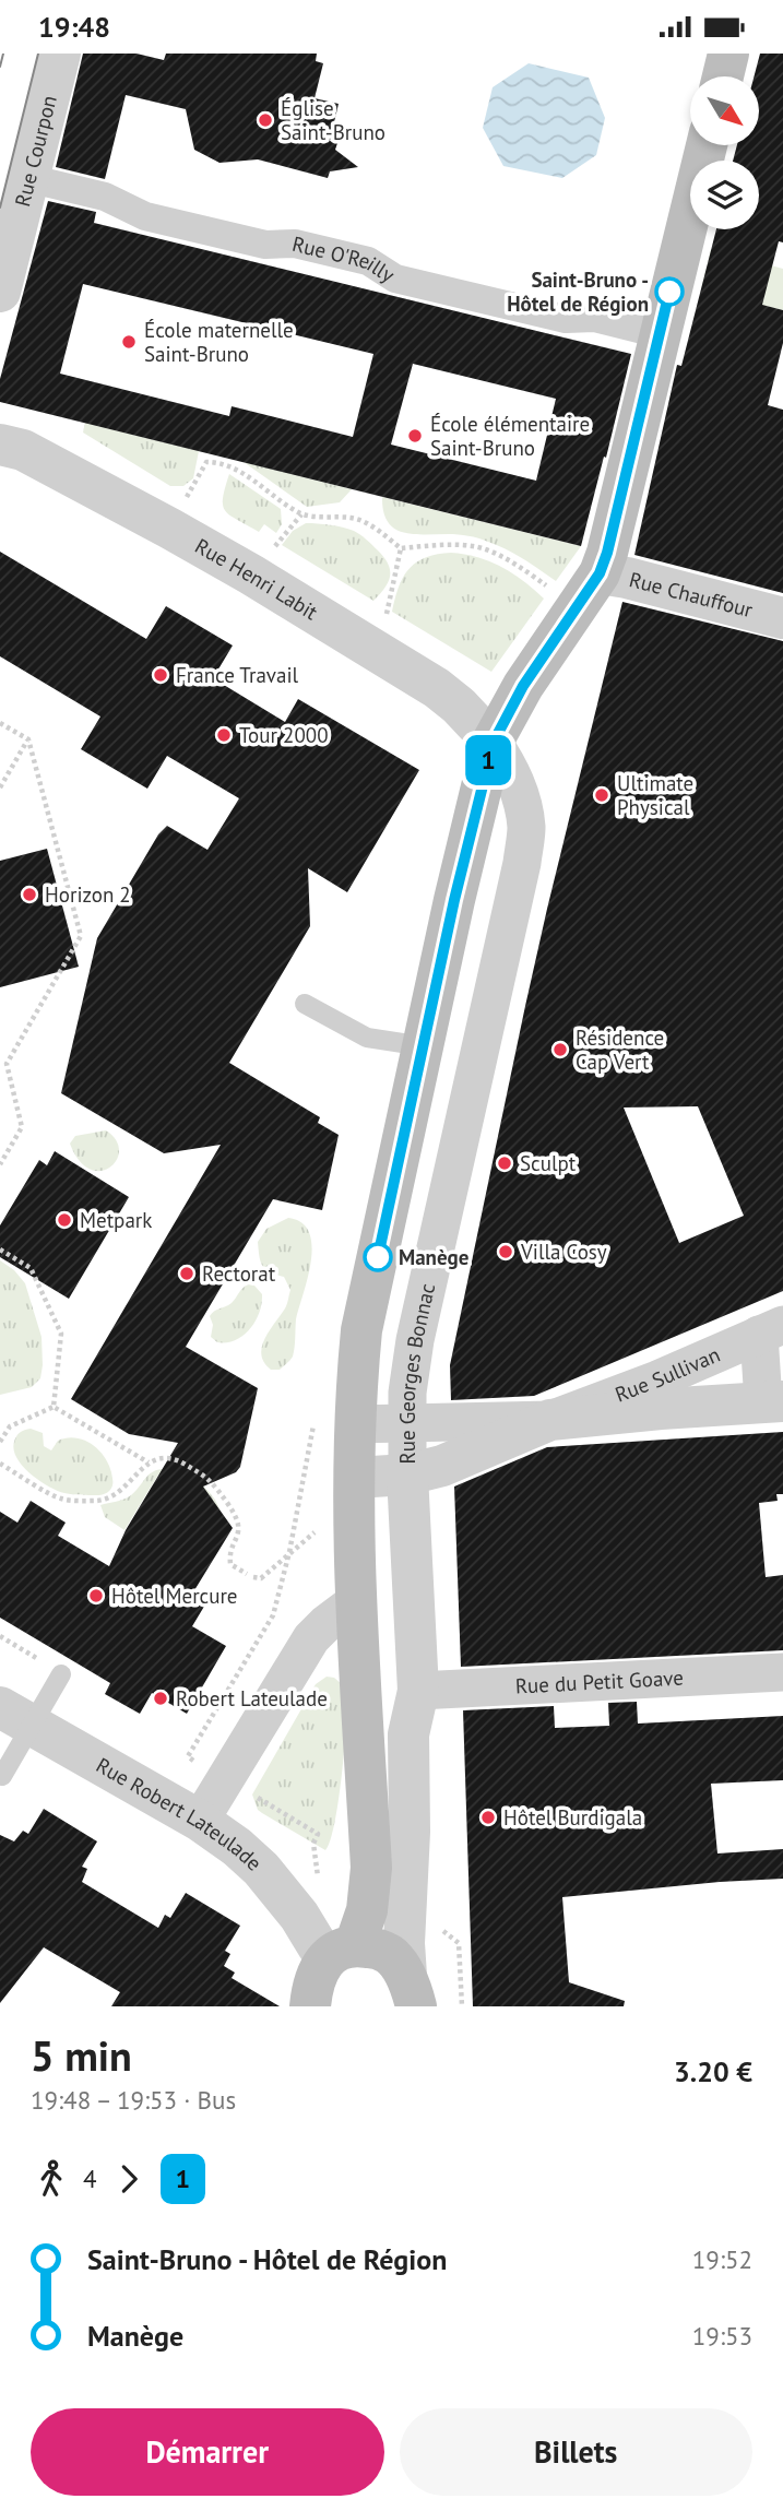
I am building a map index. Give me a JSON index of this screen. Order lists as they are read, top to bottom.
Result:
{
  "streets": {
    "street": [
      "Rue Courpon",
      "Rue O'Reilly",
      "Rue Henri Labit",
      "Rue Chauffour",
      "Rue Georges Bonnac",
      "Rue Sullivan",
      "Rue du Petit Goave",
      "Rue Robert Lateulade"
    ]
  },
  "crossings": [
    ["Rue Courpon", "Rue O'Reilly"],
    ["Rue Henri Labit", "Rue Georges Bonnac"],
    ["Rue Georges Bonnac", "Rue Sullivan"],
    ["Rue Georges Bonnac", "Rue du Petit Goave"]
  ],
  "places": [
    "Église Saint-Bruno",
    "Saint-Bruno - Hôtel de Région",
    "École maternelle Saint-Bruno",
    "École élémentaire Saint-Bruno",
    "France Travail",
    "Tour 2000",
    "Ultimate Physical",
    "Horizon 2",
    "Résidence Cap Vert",
    "Sculpt",
    "Metpark",
    "Villa Cosy",
    "Manège",
    "Rectorat",
    "Hôtel Mercure",
    "Robert Lateulade",
    "Hôtel Burdigala"
  ],
  "lines": ["bus line 1"],
  "north": "bottom right",
  "page": {
    "status": "19:48",
    "on_map": "1",
    "heading": ["5 min", "19:48 – 19:53 · Bus", "3.20 €"],
    "legs": ["4", "1"],
    "list": [
      {
        "name": "Saint-Bruno - Hôtel de Région",
        "value": "19:52"
      },
      {
        "name": "Manège",
        "value": "19:53"
      }
    ],
    "buttons": ["Démarrer", "Billets"]
  }
}
